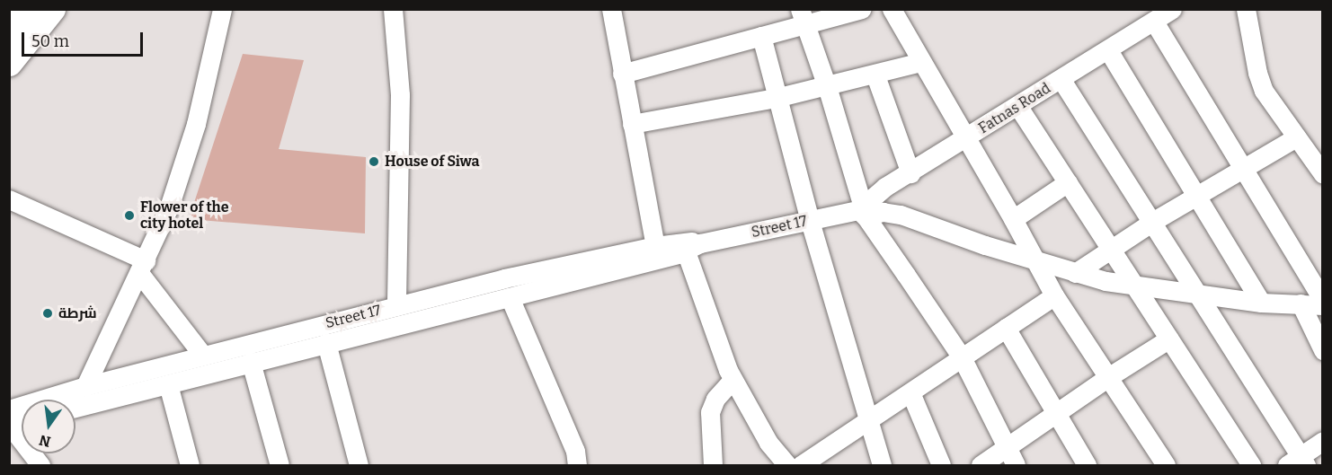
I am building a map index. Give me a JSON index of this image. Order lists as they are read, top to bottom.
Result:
{
  "streets": {
    "street": ["Fatnas Road", "Street 17"]
  },
  "crossings": [
    ["Fatnas Road", "Street 17"]
  ],
  "places": ["House of Siwa", "Flower of the city hotel", "شرطة"],
  "scale_bar": "50 m",
  "north": "bottom"
}
